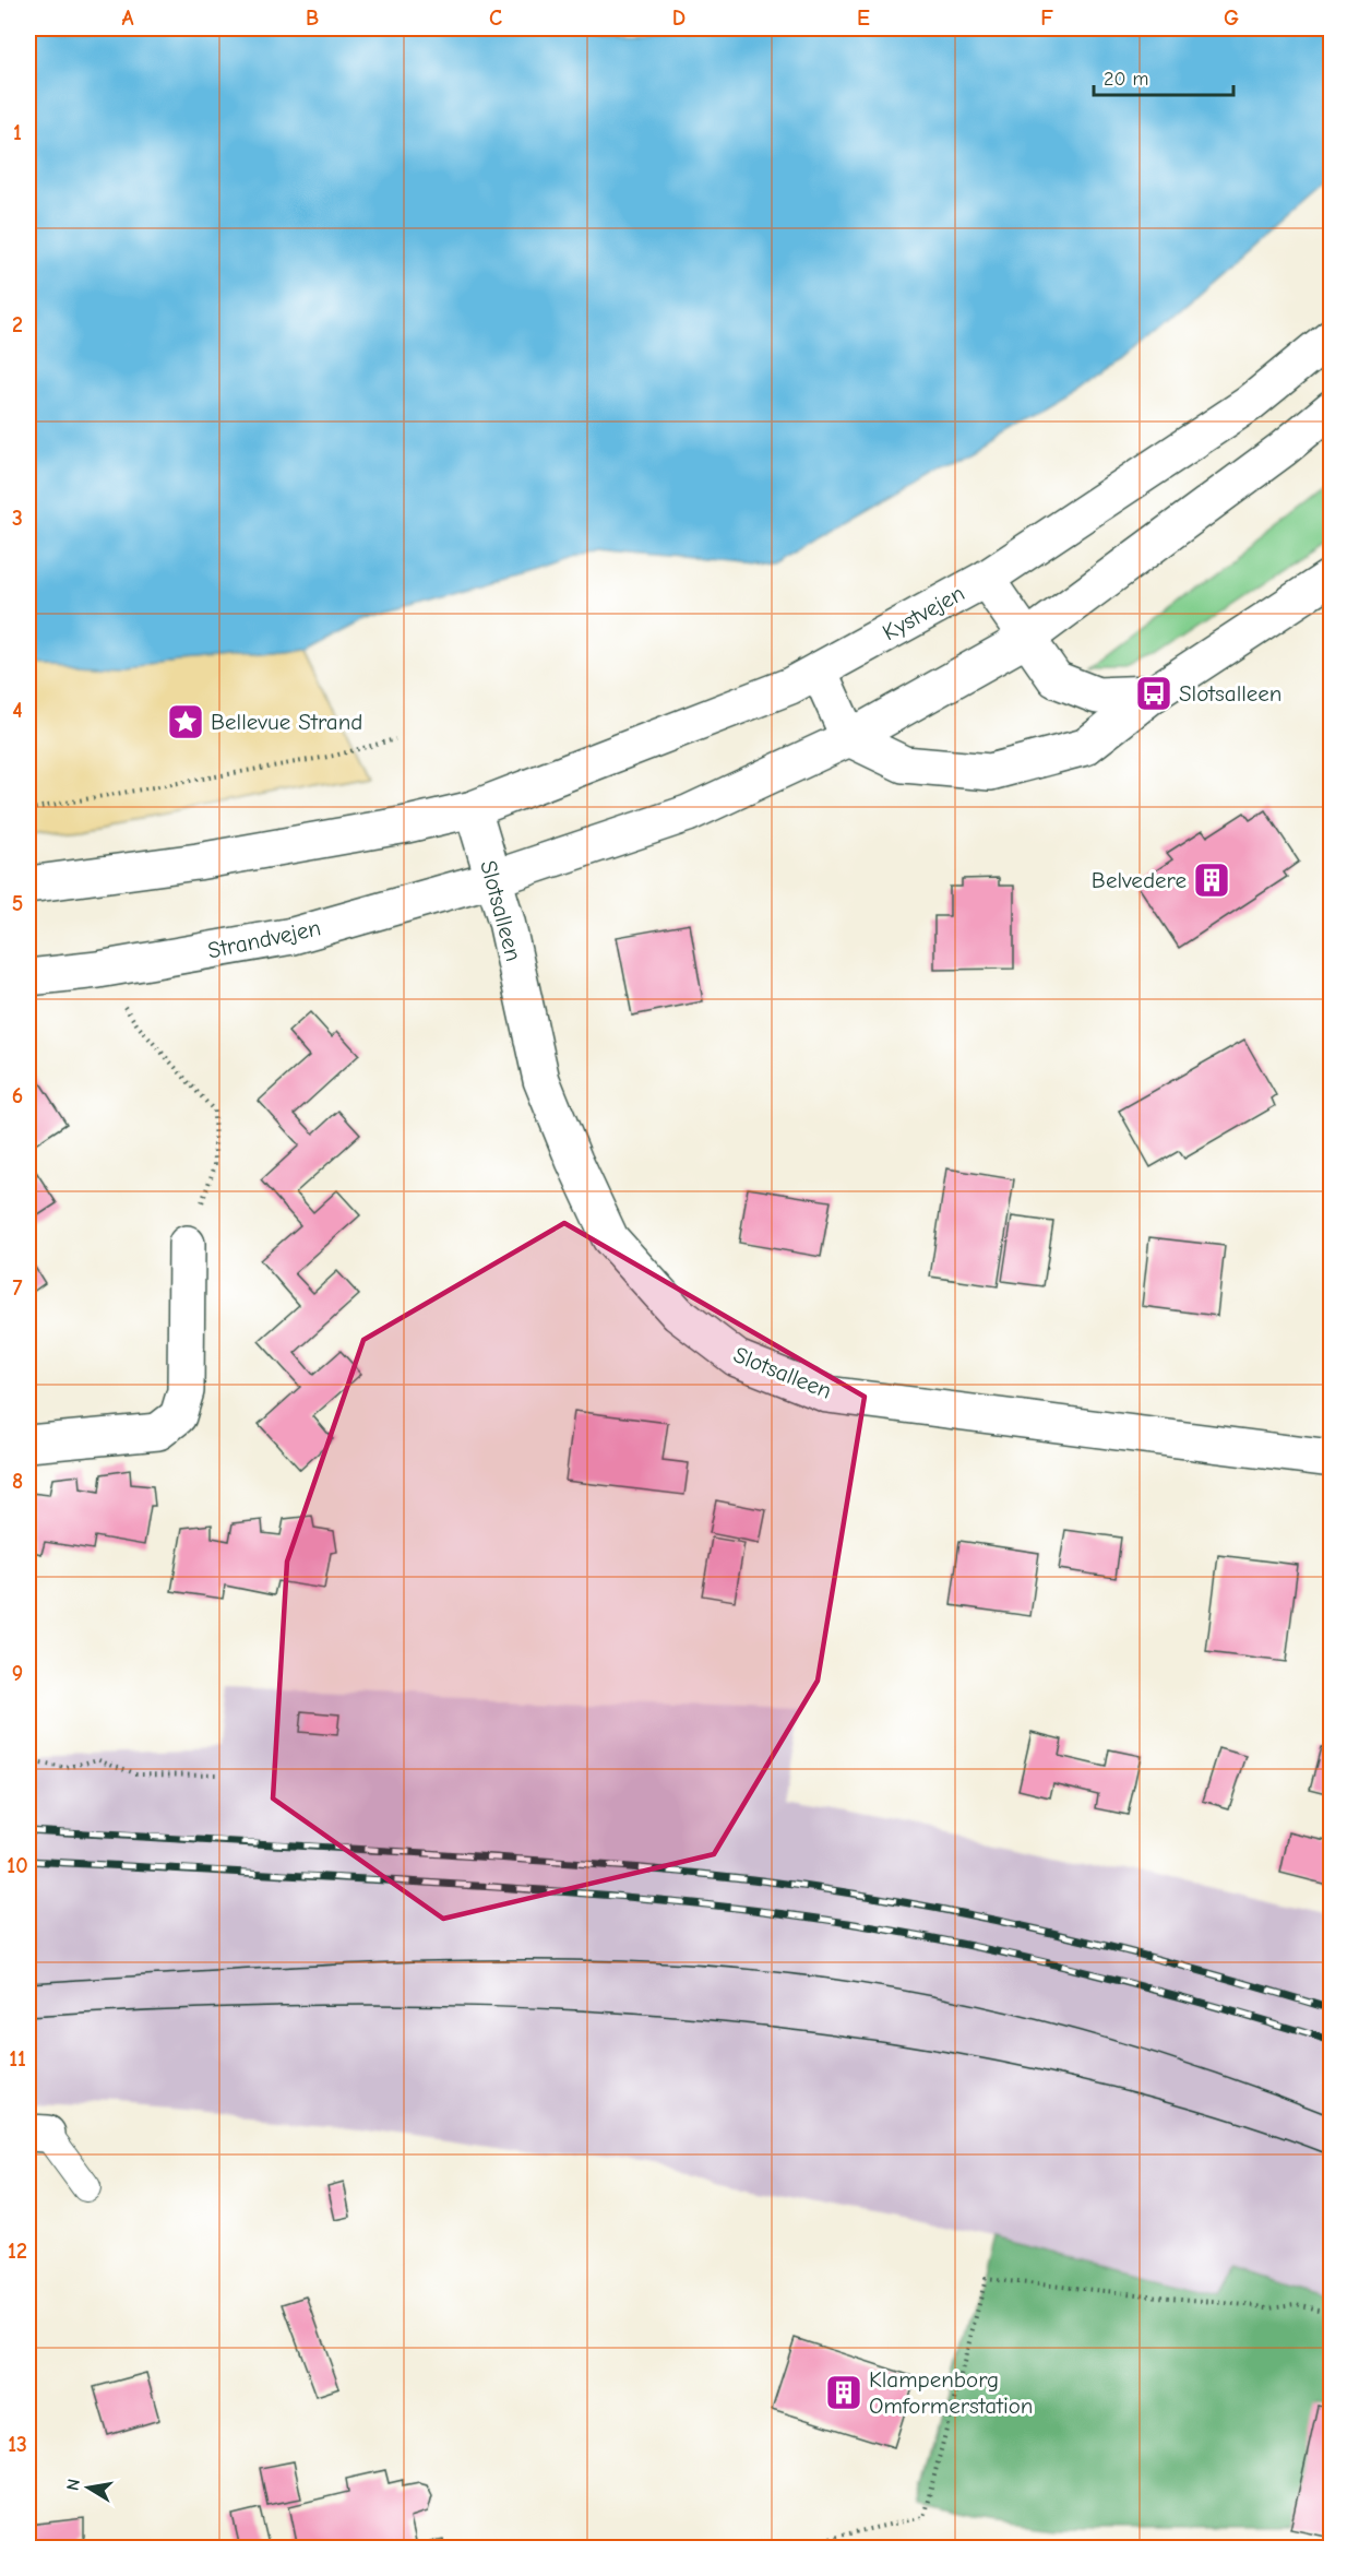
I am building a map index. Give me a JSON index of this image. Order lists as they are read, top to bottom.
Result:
{
  "streets": {
    "main road": ["Kystvejen", "Slotsalleen", "Strandvejen"]
  },
  "crossings": [
    ["Kystvejen", "Slotsalleen"],
    ["Slotsalleen", "Strandvejen"]
  ],
  "places": {
    "bus stop": ["Slotsalleen"],
    "place": ["Bellevue Strand"],
    "building": ["Belvedere", "Klampenborg Omformerstation"]
  },
  "scale_bar": "20 m",
  "north": "left",
  "grid": {
    "columns": [
      "A",
      "B",
      "C",
      "D",
      "E",
      "F",
      "G"
    ],
    "rows": [
      "1",
      "2",
      "3",
      "4",
      "5",
      "6",
      "7",
      "8",
      "9",
      "10",
      "11",
      "12",
      "13"
    ]
  }
}
